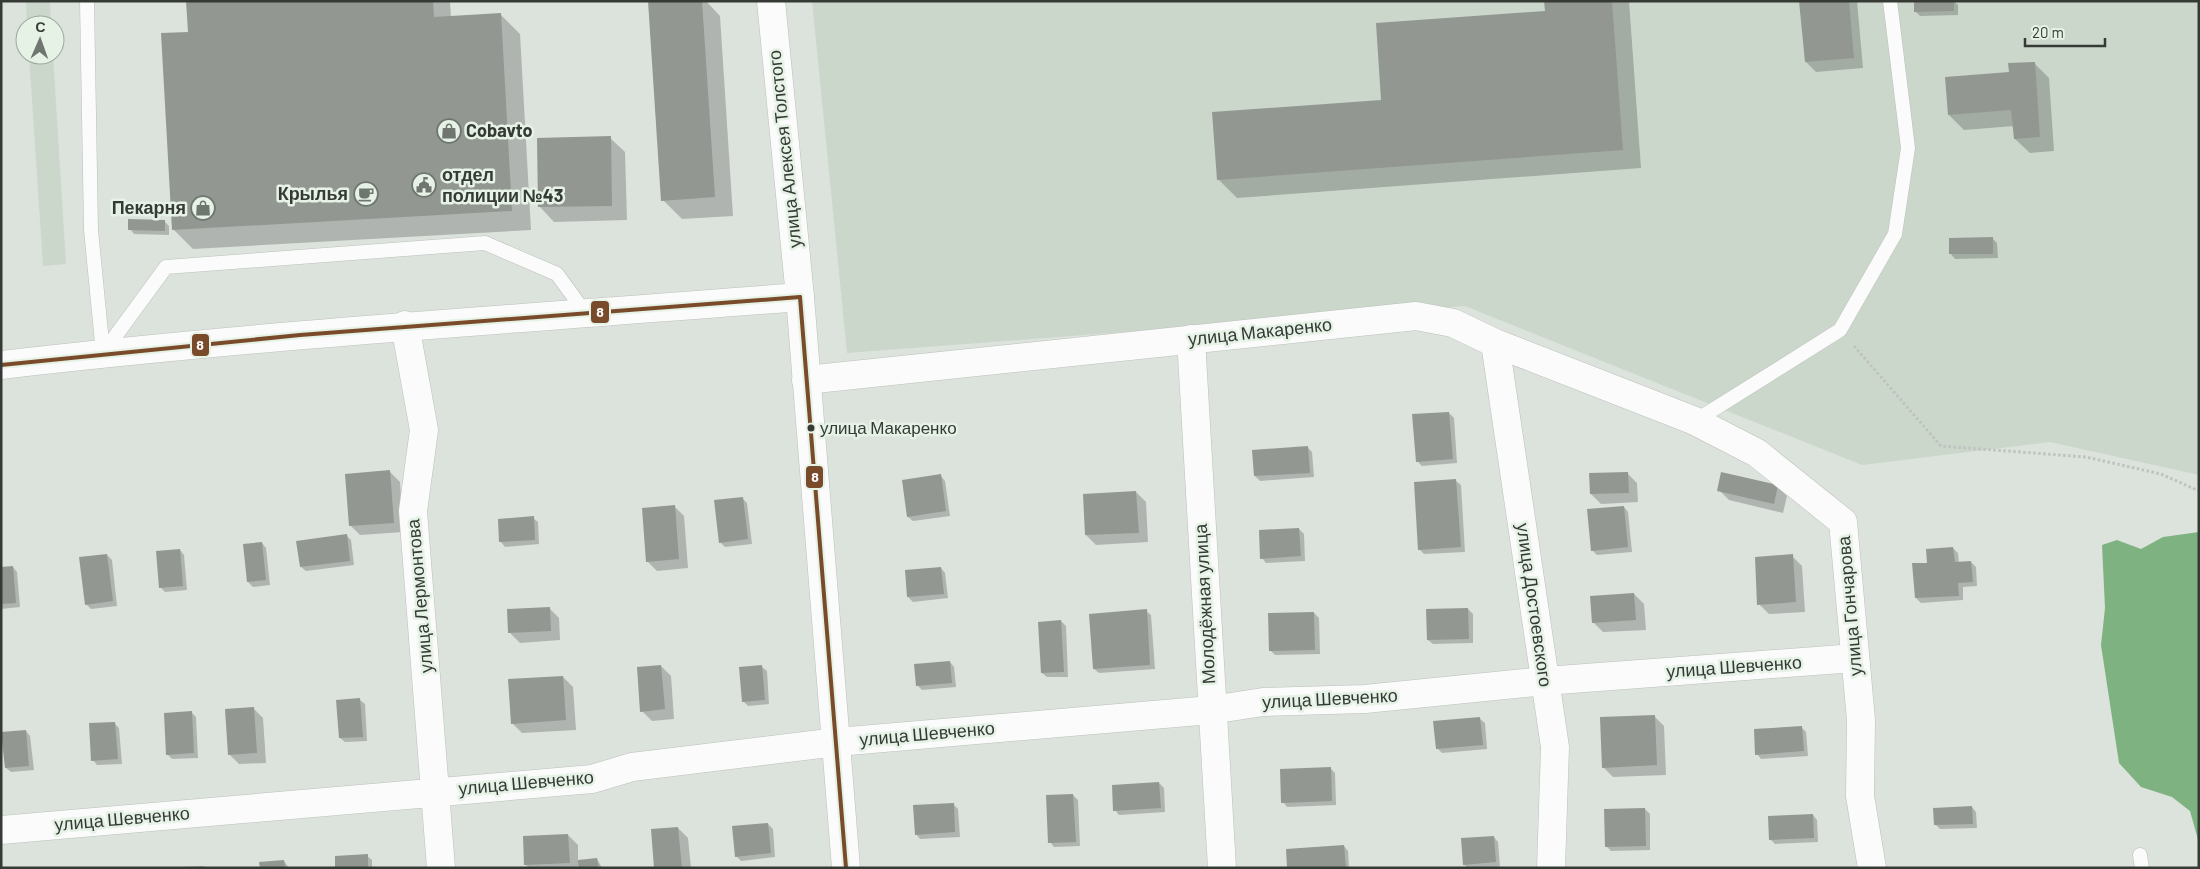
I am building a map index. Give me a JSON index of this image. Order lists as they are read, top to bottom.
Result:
{
  "streets": {
    "street": [
      "улица Алексея Толстого",
      "улица Макаренко",
      "улица Лермонтова",
      "Молодёжная улица",
      "улица Достоевского",
      "улица Гончарова",
      "улица Шевченко"
    ]
  },
  "crossings": [
    ["улица Алексея Толстого", "улица Макаренко"],
    ["улица Алексея Толстого", "улица Шевченко"],
    ["улица Макаренко", "Молодёжная улица"],
    ["улица Макаренко", "улица Достоевского"],
    ["улица Макаренко", "улица Гончарова"],
    ["улица Лермонтова", "улица Шевченко"],
    ["Молодёжная улица", "улица Шевченко"],
    ["улица Достоевского", "улица Шевченко"],
    ["улица Гончарова", "улица Шевченко"]
  ],
  "places": {
    "shop": ["Cobavto", "Пекарня"],
    "public building": ["отдел полиции №43"],
    "cafe": ["Крылья"],
    "other": ["улица Макаренко"]
  },
  "lines": ["transit line 8"],
  "scale_bar": "20 m",
  "north": "top"
}
